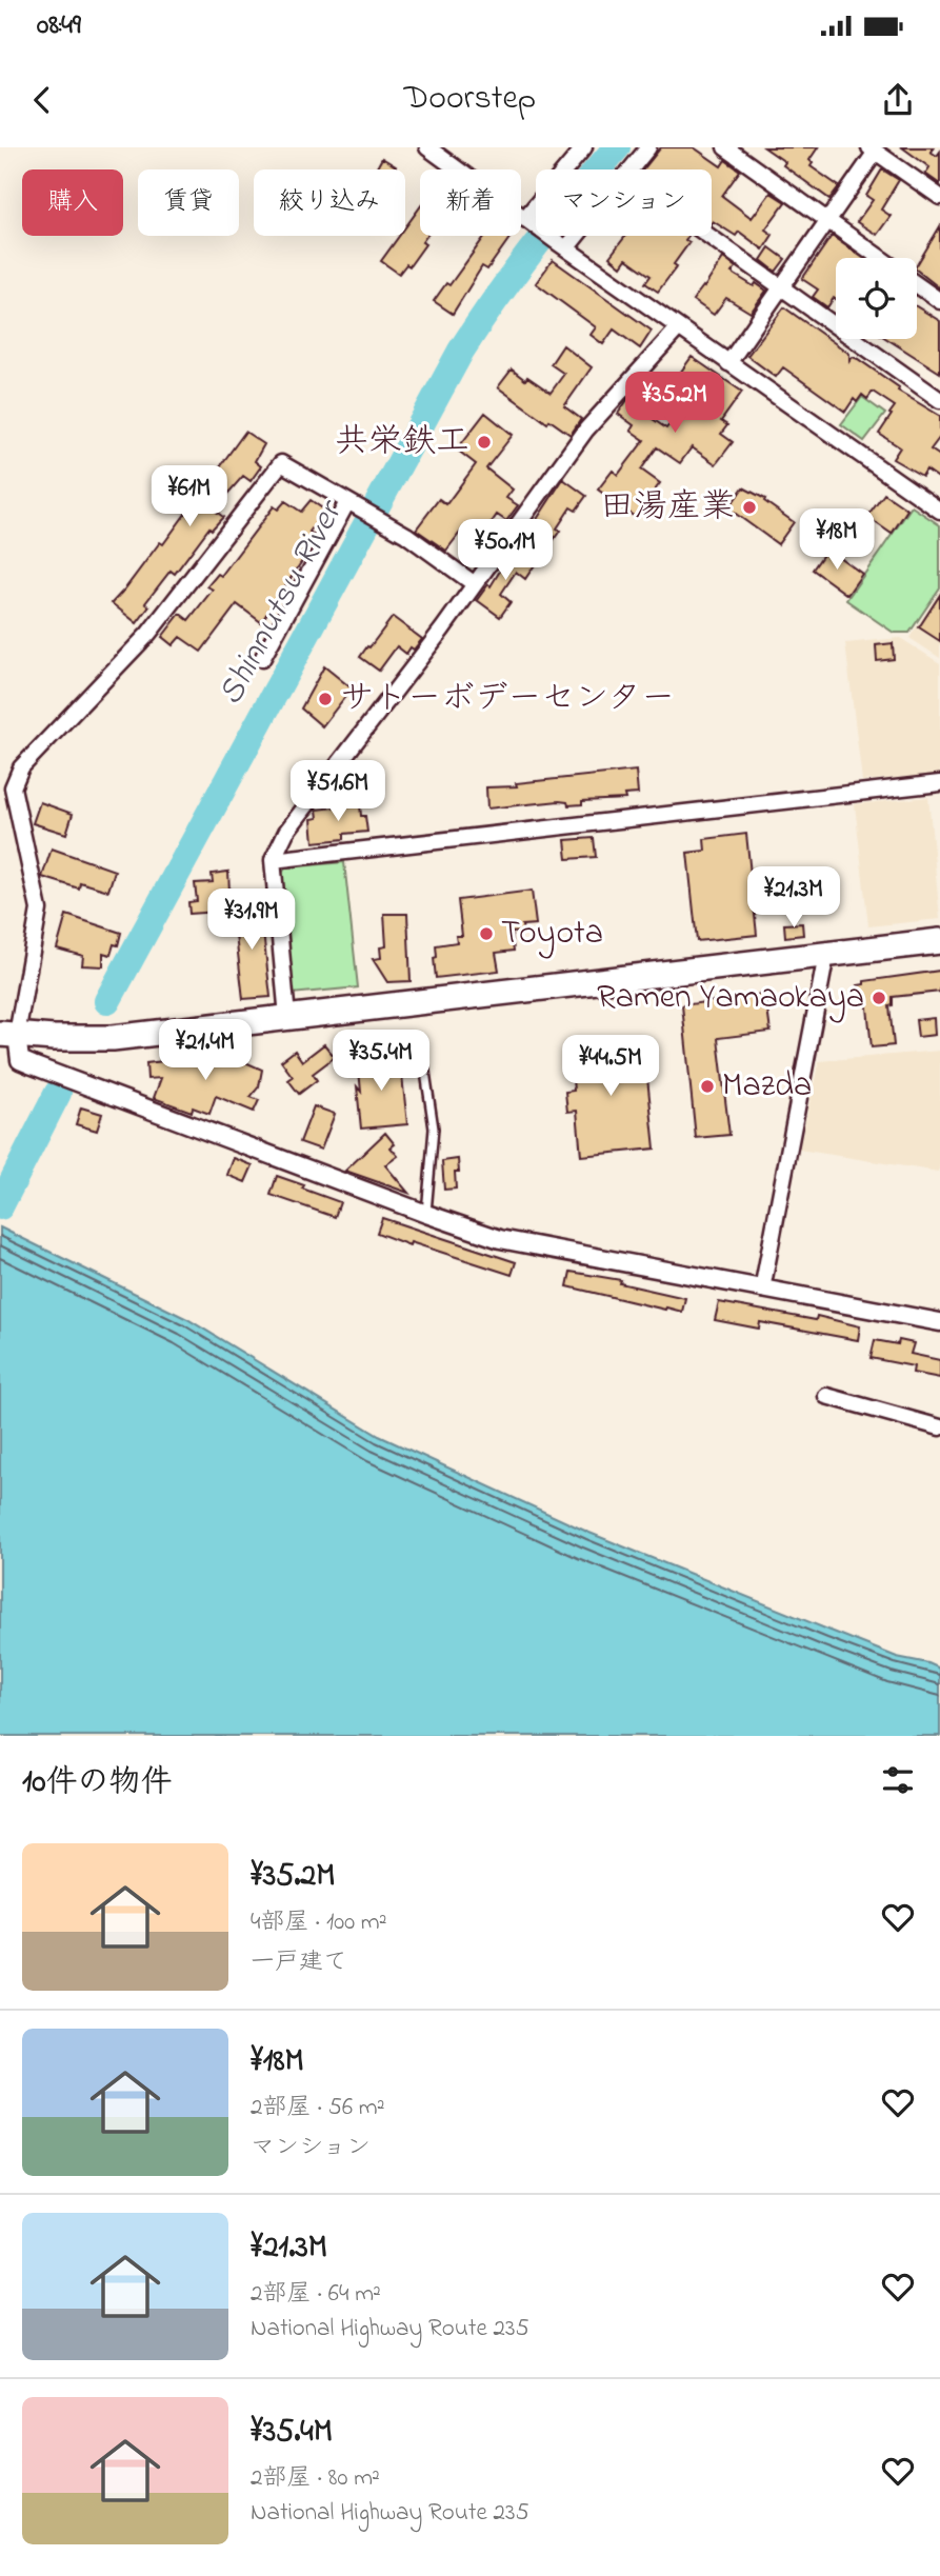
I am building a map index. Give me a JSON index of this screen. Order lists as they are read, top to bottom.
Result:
{
  "water": ["Shinnutsu River"],
  "places": [
    "共栄鉄工",
    "田湯産業",
    "サトーボデーセンター",
    "Toyota",
    "Ramen Yamaokaya",
    "Mazda"
  ],
  "page": {
    "status": "08:49",
    "header": "Doorstep",
    "chip": [
      "購入",
      "賃貸",
      "絞り込み",
      "新着",
      "マンション"
    ],
    "price": [
      "¥35.2M",
      "¥61M",
      "¥18M",
      "¥50.1M",
      "¥51.6M",
      "¥21.3M",
      "¥31.9M",
      "¥21.4M",
      "¥35.4M",
      "¥44.5M"
    ],
    "heading": "10件の物件",
    "list": [
      {
        "name": "¥35.2M",
        "note": "4部屋 · 100 m² · 一戸建て"
      },
      {
        "name": "¥18M",
        "note": "2部屋 · 56 m² · マンション"
      },
      {
        "name": "¥21.3M",
        "note": "2部屋 · 64 m² · National Highway Route 235"
      },
      {
        "name": "¥35.4M",
        "note": "2部屋 · 80 m² · National Highway Route 235"
      }
    ]
  }
}
